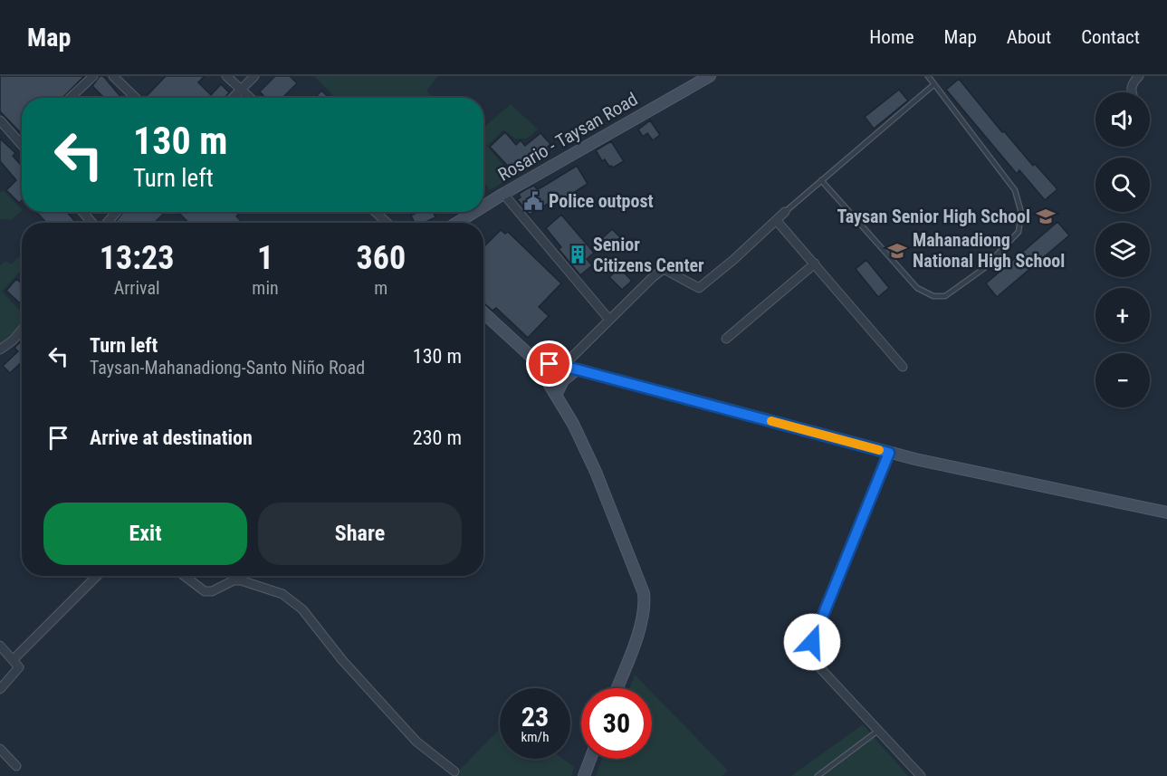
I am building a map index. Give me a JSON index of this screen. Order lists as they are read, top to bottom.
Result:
{
  "streets": {
    "main road": ["Rosario - Taysan Road"]
  },
  "places": {
    "public building": ["Police outpost"],
    "school or university": ["Taysan Senior High School", "Mahanadiong National High School"],
    "building": ["Senior Citizens Center"]
  },
  "page": {
    "header": "Map",
    "nav": [
      "Home",
      "Map",
      "About",
      "Contact"
    ],
    "map_buttons": ["+", "−"],
    "turn": ["130 m", "Turn left"],
    "eta": [
      "13:23",
      "Arrival",
      "1",
      "min",
      "360",
      "m"
    ],
    "list": [
      {
        "name": "Turn left",
        "note": "Taysan-Mahanadiong-Santo Niño Road",
        "value": "130 m"
      },
      {
        "name": "Arrive at destination",
        "value": "230 m"
      }
    ],
    "buttons": ["Exit", "Share"],
    "speed": "23 km/h",
    "limit": "30"
  }
}
